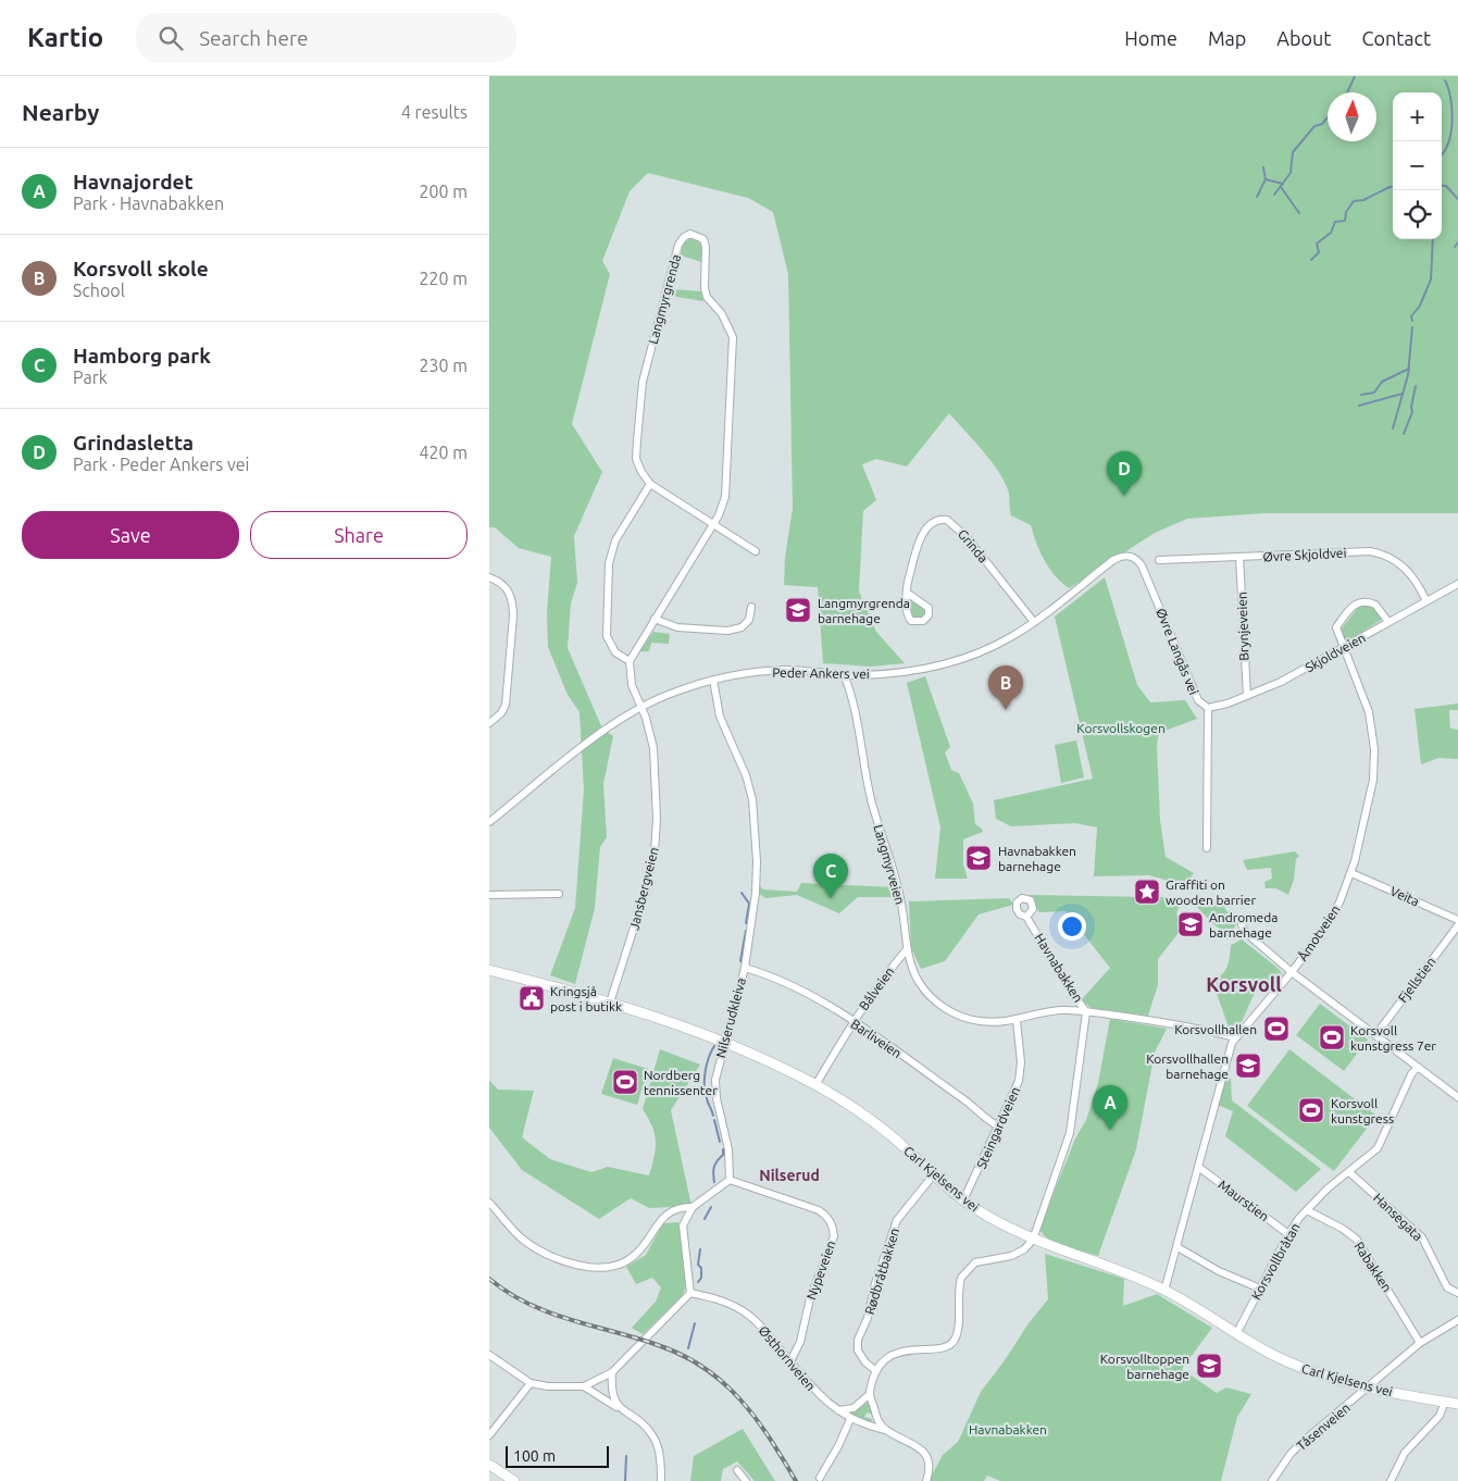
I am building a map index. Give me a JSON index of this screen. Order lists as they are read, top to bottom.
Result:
{
  "streets": {
    "main road": ["Carl Kjelsens vei"],
    "street": [
      "Langmyrgrenda",
      "Grinda",
      "Øvre Skjoldvei",
      "Brynjeveien",
      "Øvre Langås vei",
      "Skjoldveien",
      "Peder Ankers vei",
      "Langmyrveien",
      "Jansbergveien",
      "Veita",
      "Åmotveien",
      "Havnabakken",
      "Fjellstien",
      "Bålveien",
      "Nilserudkleiva",
      "Barliveien",
      "Steingardveien",
      "Maurstien",
      "Hansegata",
      "Korsvollbråtan",
      "Rabakken",
      "Nypeveien",
      "Rødbråtbakken",
      "Østhornveien",
      "Tåsenveien"
    ]
  },
  "crossings": [
    ["Grinda", "Peder Ankers vei"],
    ["Øvre Skjoldvei", "Brynjeveien"],
    ["Øvre Skjoldvei", "Skjoldveien"],
    ["Brynjeveien", "Skjoldveien"],
    ["Øvre Langås vei", "Skjoldveien"],
    ["Øvre Langås vei", "Peder Ankers vei"],
    ["Skjoldveien", "Åmotveien"],
    ["Peder Ankers vei", "Langmyrveien"],
    ["Peder Ankers vei", "Jansbergveien"],
    ["Peder Ankers vei", "Nilserudkleiva"],
    ["Langmyrveien", "Åmotveien"],
    ["Langmyrveien", "Havnabakken"],
    ["Langmyrveien", "Bålveien"],
    ["Langmyrveien", "Steingardveien"],
    ["Jansbergveien", "Carl Kjelsens vei"],
    ["Veita", "Åmotveien"],
    ["Åmotveien", "Carl Kjelsens vei"],
    ["Åmotveien", "Maurstien"],
    ["Havnabakken", "Carl Kjelsens vei"],
    ["Bålveien", "Barliveien"],
    ["Bålveien", "Carl Kjelsens vei"],
    ["Nilserudkleiva", "Barliveien"],
    ["Nilserudkleiva", "Carl Kjelsens vei"],
    ["Nilserudkleiva", "Nypeveien"],
    ["Barliveien", "Steingardveien"],
    ["Steingardveien", "Carl Kjelsens vei"],
    ["Carl Kjelsens vei", "Korsvollbråtan"],
    ["Carl Kjelsens vei", "Rødbråtbakken"],
    ["Carl Kjelsens vei", "Tåsenveien"],
    ["Maurstien", "Korsvollbråtan"],
    ["Hansegata", "Korsvollbråtan"],
    ["Korsvollbråtan", "Rabakken"],
    ["Rabakken", "Tåsenveien"],
    ["Nypeveien", "Østhornveien"]
  ],
  "districts": ["Korsvoll", "Nilserud"],
  "parks": ["Korsvollskogen", "Havnabakken"],
  "places": {
    "school or university": [
      "Langmyrgrenda barnehage",
      "Havnabakken barnehage",
      "Andromeda barnehage",
      "Korsvollhallen barnehage",
      "Korsvolltoppen barnehage"
    ],
    "place": ["Graffiti on wooden barrier"],
    "public building": ["Kringsjå post i butikk"],
    "sports": [
      "Korsvollhallen",
      "Korsvoll kunstgress 7er",
      "Nordberg tennissenter",
      "Korsvoll kunstgress"
    ]
  },
  "scale_bar": "100 m",
  "north": "top",
  "page": {
    "header": "Kartio",
    "search": "Search here",
    "nav": [
      "Home",
      "Map",
      "About",
      "Contact"
    ],
    "heading": ["Nearby", "4 results"],
    "map_buttons": ["+", "−"],
    "list": [
      {
        "mark": "A",
        "name": "Havnajordet",
        "note": "Park · Havnabakken",
        "value": "200 m"
      },
      {
        "mark": "B",
        "name": "Korsvoll skole",
        "note": "School",
        "value": "220 m"
      },
      {
        "mark": "C",
        "name": "Hamborg park",
        "note": "Park",
        "value": "230 m"
      },
      {
        "mark": "D",
        "name": "Grindasletta",
        "note": "Park · Peder Ankers vei",
        "value": "420 m"
      }
    ],
    "pins": [
      "D",
      "B",
      "C",
      "A"
    ],
    "buttons": ["Save", "Share"],
    "scale": "100 m"
  }
}
